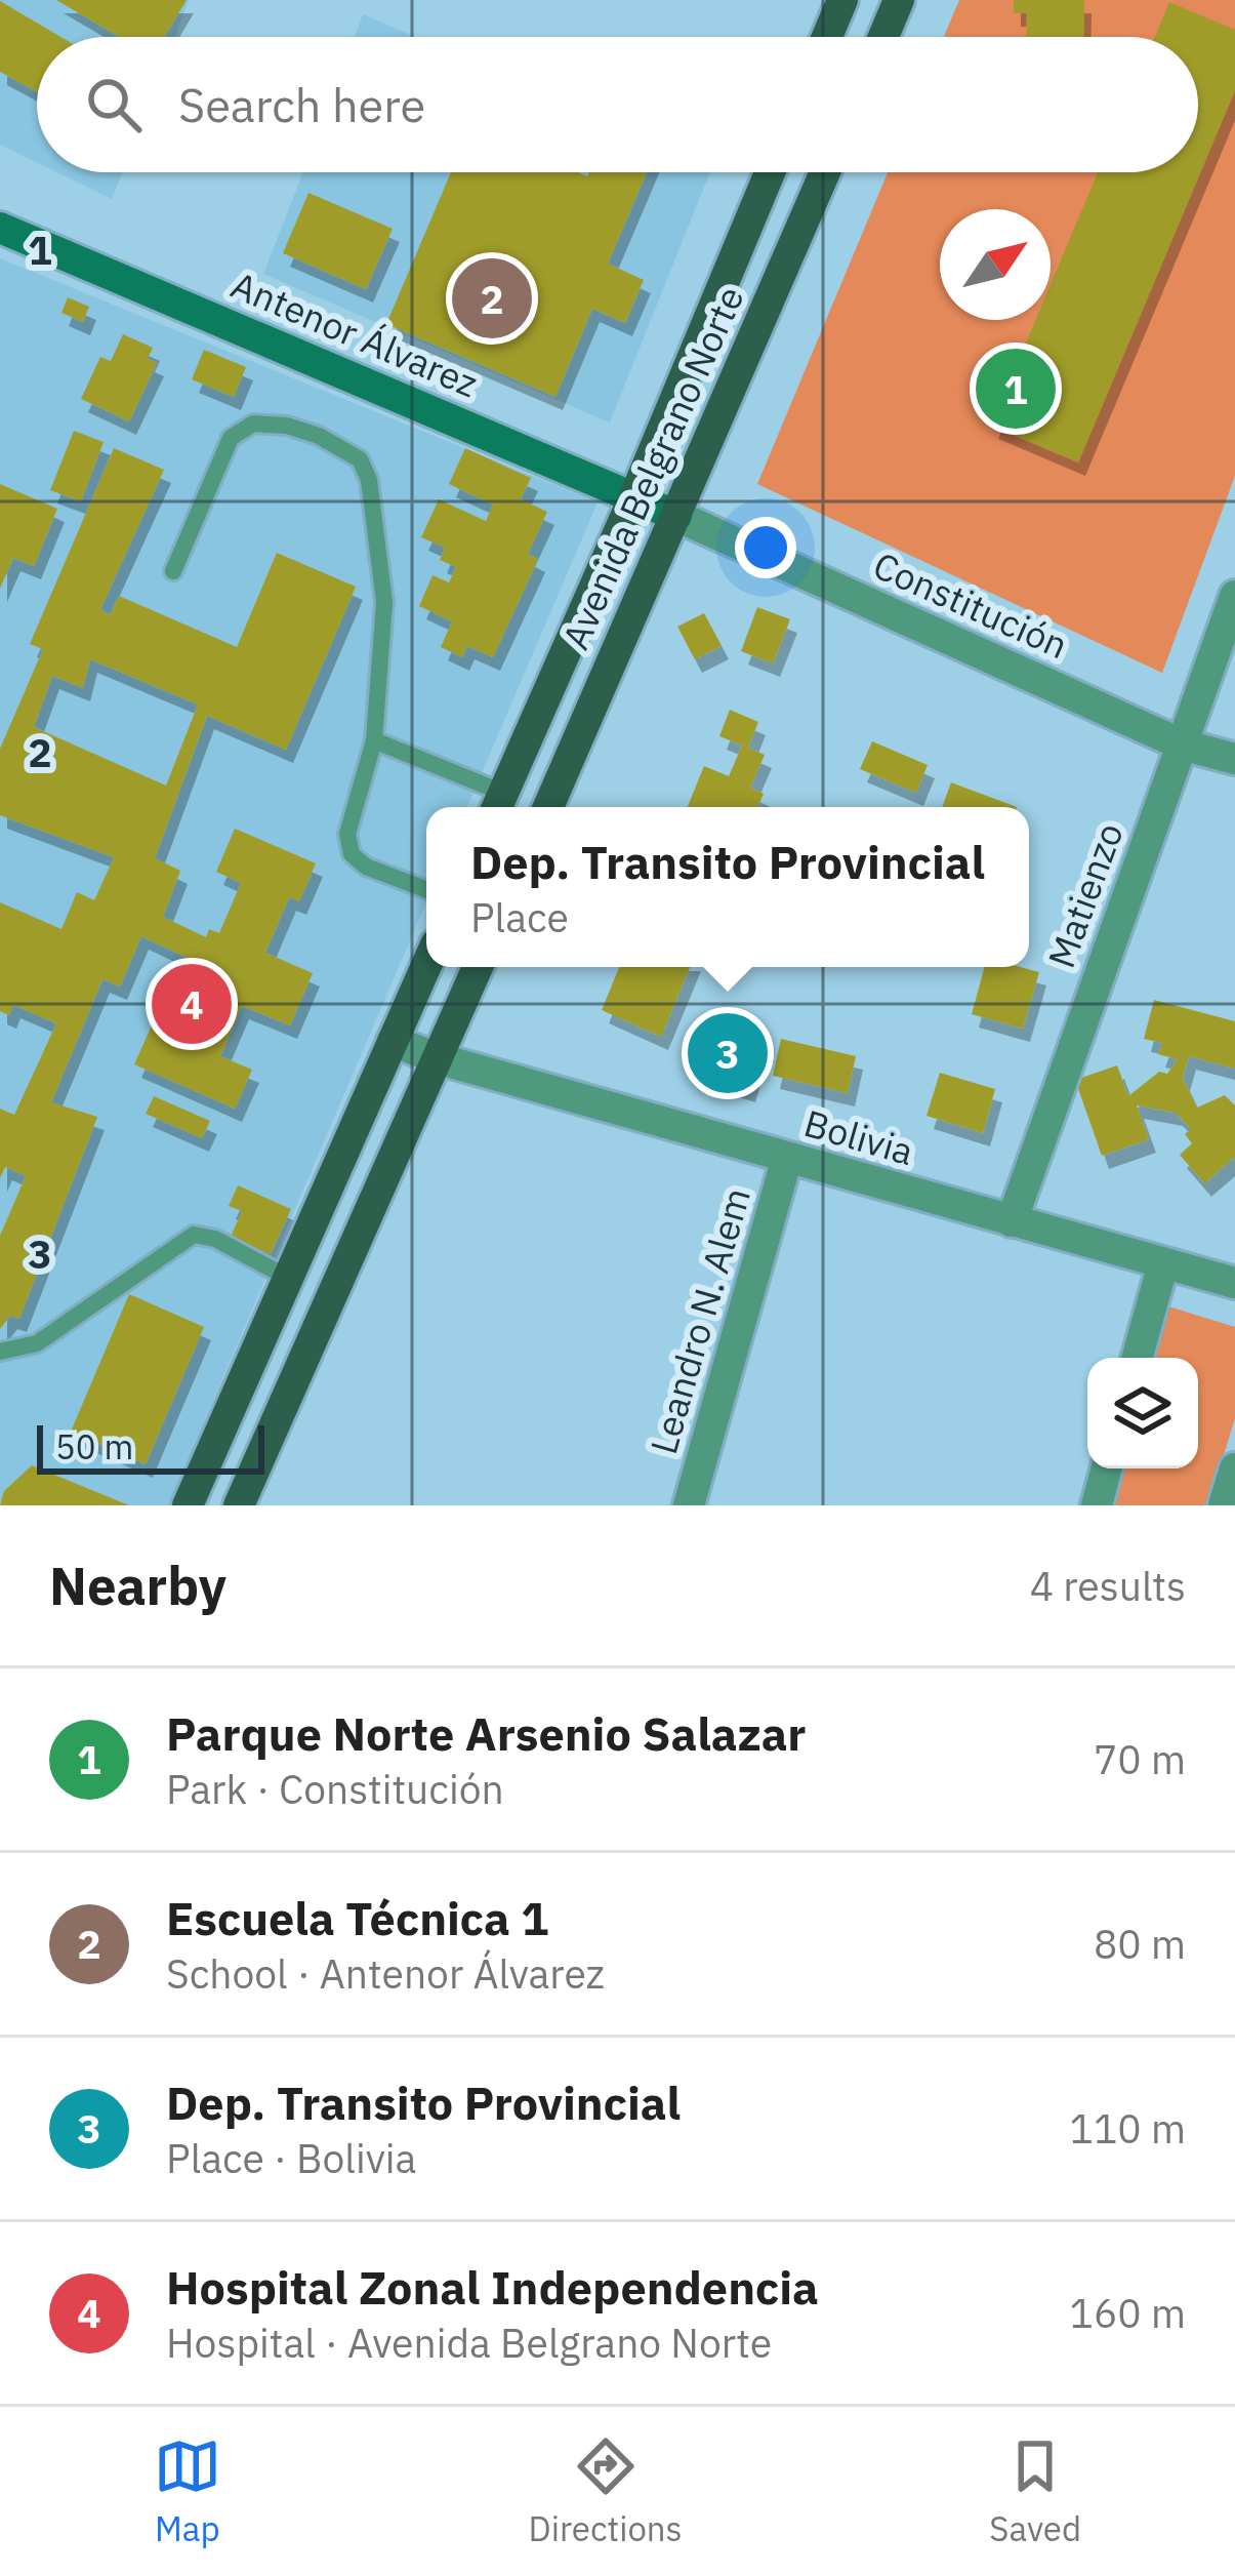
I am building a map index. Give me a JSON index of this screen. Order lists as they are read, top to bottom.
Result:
{
  "streets": {
    "main road": ["Antenor Álvarez", "Avenida Belgrano Norte"],
    "street": [
      "Constitución",
      "Matienzo",
      "Bolivia",
      "Leandro N. Alem"
    ]
  },
  "crossings": [
    ["Antenor Álvarez", "Avenida Belgrano Norte"],
    ["Antenor Álvarez", "Constitución"],
    ["Avenida Belgrano Norte", "Constitución"],
    ["Constitución", "Matienzo"],
    ["Matienzo", "Bolivia"],
    ["Bolivia", "Leandro N. Alem"]
  ],
  "scale_bar": "50 m",
  "north": "top right",
  "page": {
    "search": "Search here",
    "pins": [
      "2",
      "1",
      "4",
      "3"
    ],
    "popup": ["Dep. Transito Provincial", "Place"],
    "scale": "50 m",
    "heading": ["Nearby", "4 results"],
    "list": [
      {
        "mark": "1",
        "name": "Parque Norte Arsenio Salazar",
        "note": "Park · Constitución",
        "value": "70 m"
      },
      {
        "mark": "2",
        "name": "Escuela Técnica 1",
        "note": "School · Antenor Álvarez",
        "value": "80 m"
      },
      {
        "mark": "3",
        "name": "Dep. Transito Provincial",
        "note": "Place · Bolivia",
        "value": "110 m"
      },
      {
        "mark": "4",
        "name": "Hospital Zonal Independencia",
        "note": "Hospital · Avenida Belgrano Norte",
        "value": "160 m"
      }
    ],
    "nav": ["Map", "Directions", "Saved"]
  },
  "grid": {
    "rows": ["1", "2", "3"]
  }
}
